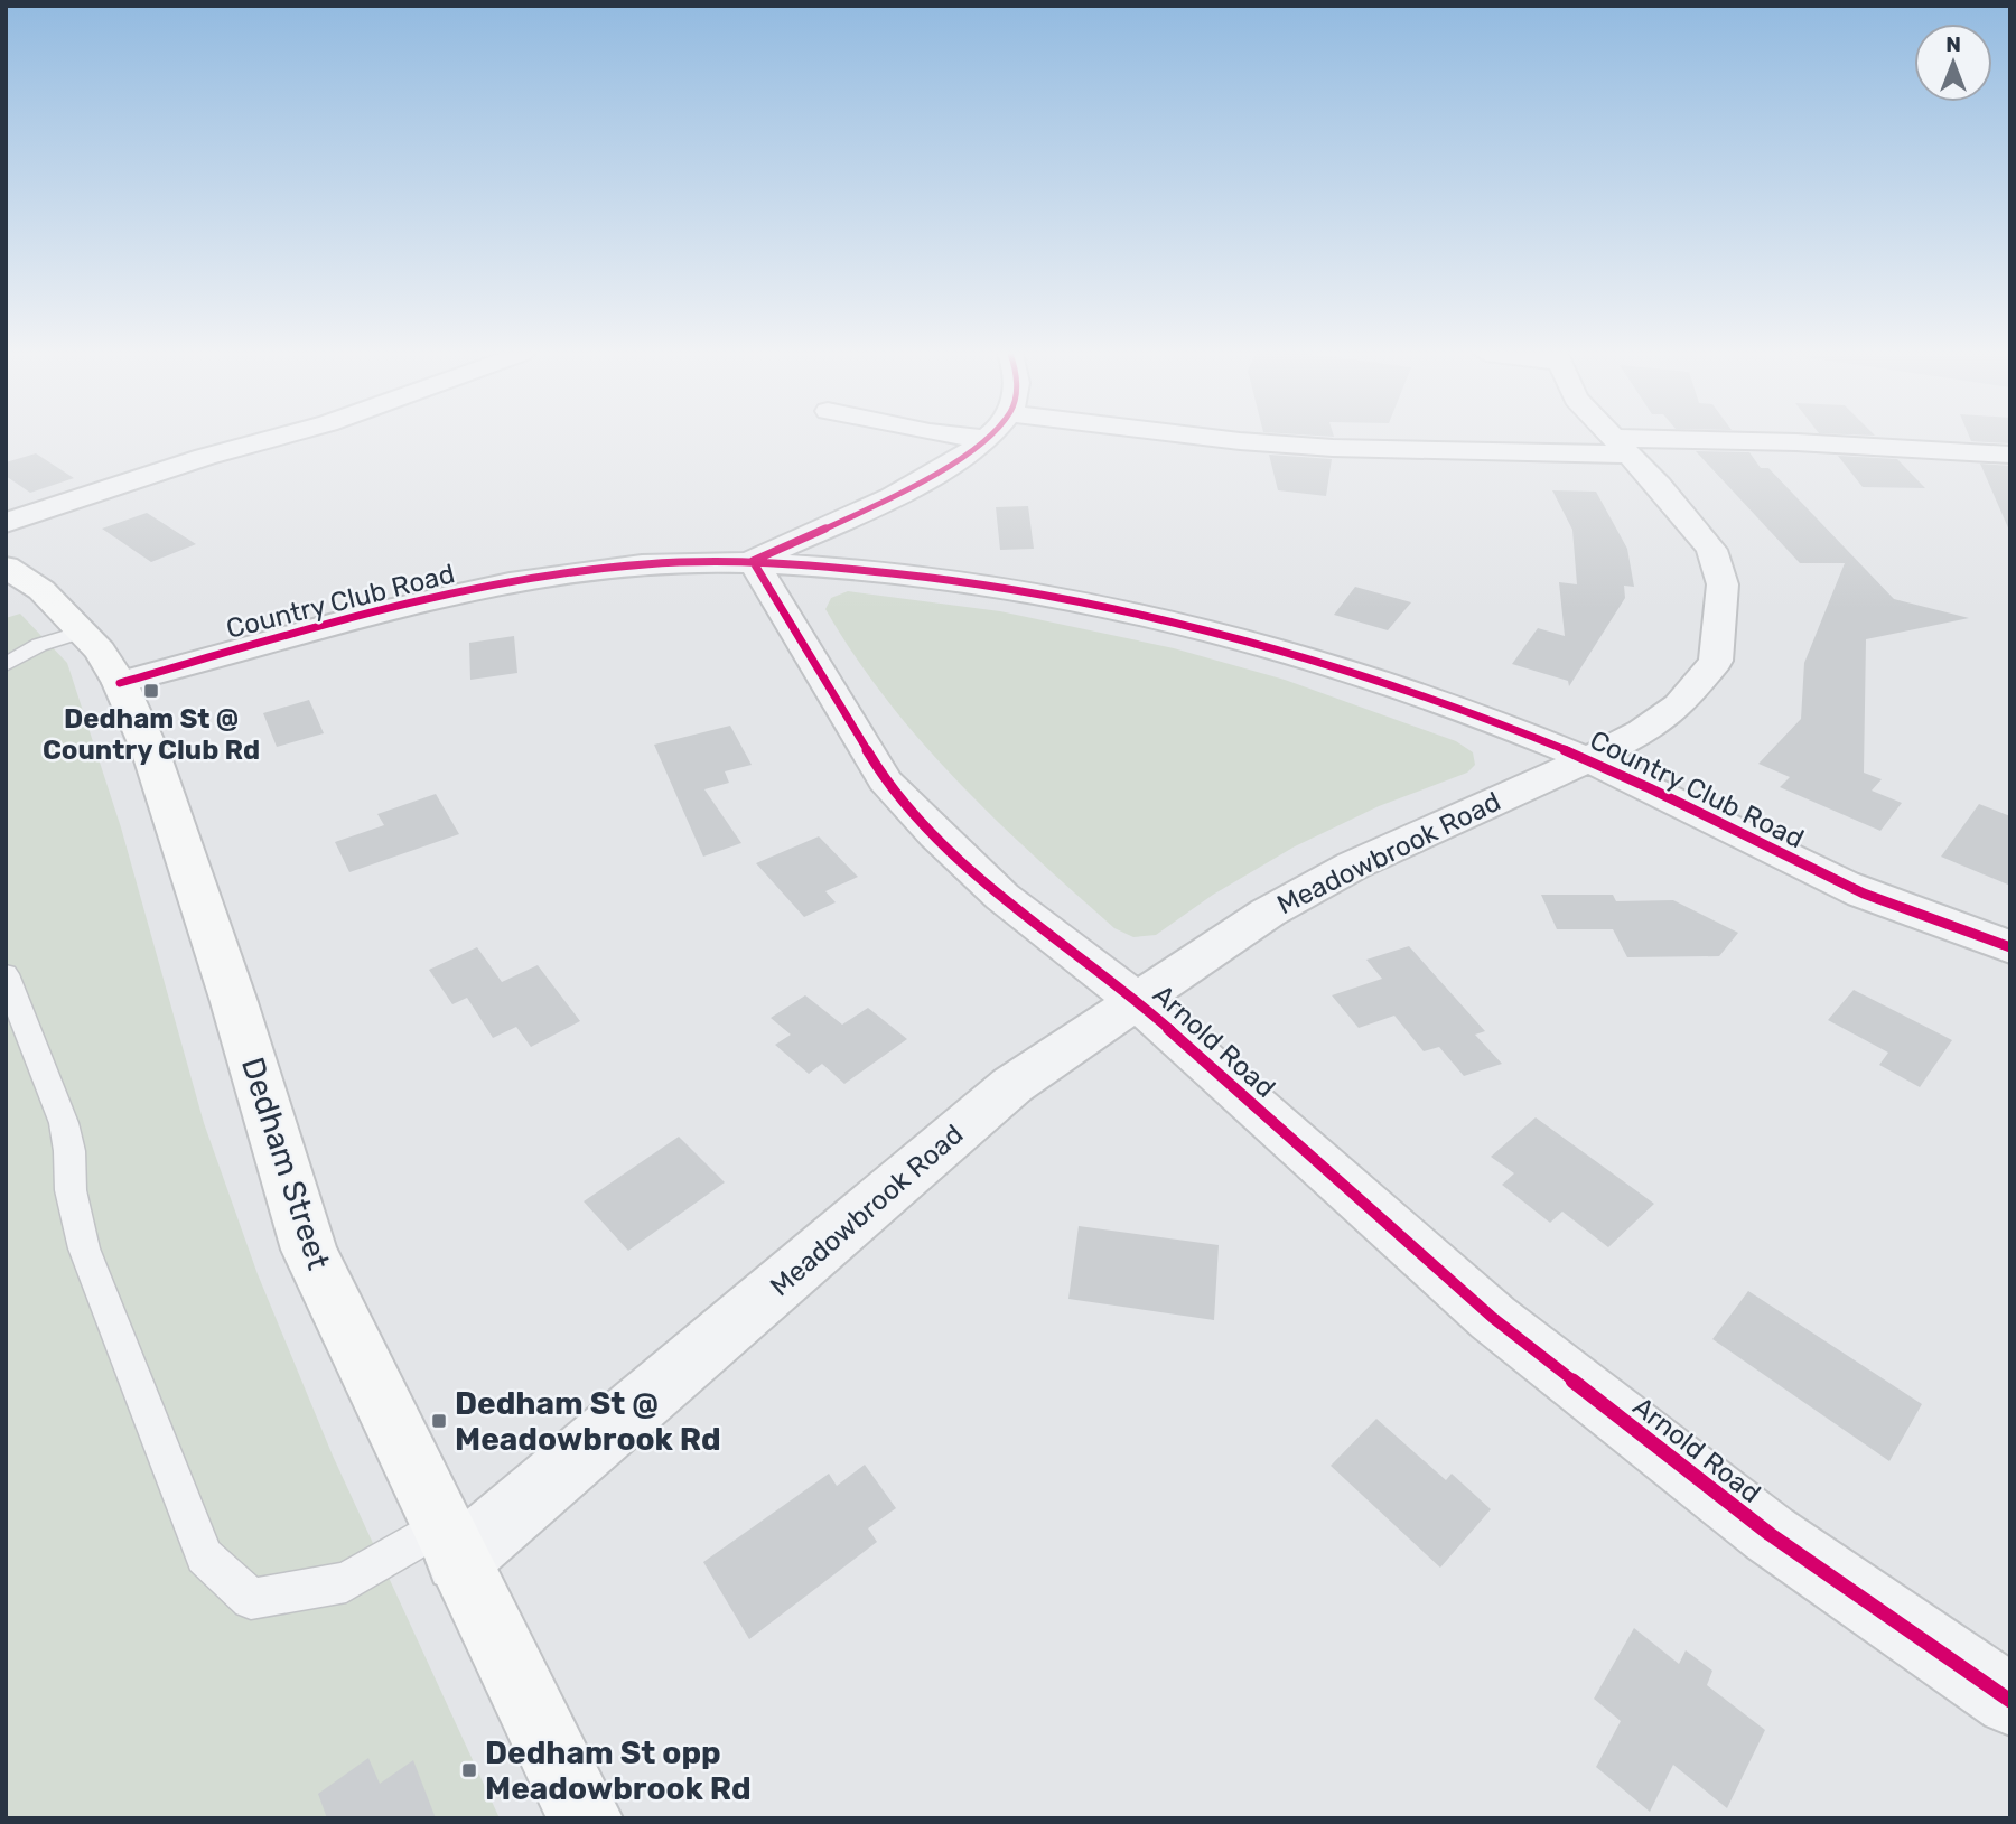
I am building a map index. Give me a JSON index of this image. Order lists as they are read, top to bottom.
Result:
{
  "streets": {
    "main road": ["Dedham Street"],
    "street": ["Country Club Road", "Meadowbrook Road", "Arnold Road"]
  },
  "crossings": [
    ["Country Club Road", "Meadowbrook Road"],
    ["Country Club Road", "Arnold Road"],
    ["Country Club Road", "Dedham Street"],
    ["Meadowbrook Road", "Arnold Road"],
    ["Meadowbrook Road", "Dedham Street"]
  ],
  "places": {
    "transit": ["Dedham St @ Country Club Rd", "Dedham St @ Meadowbrook Rd", "Dedham St opp Meadowbrook Rd"]
  },
  "north": "top"
}
